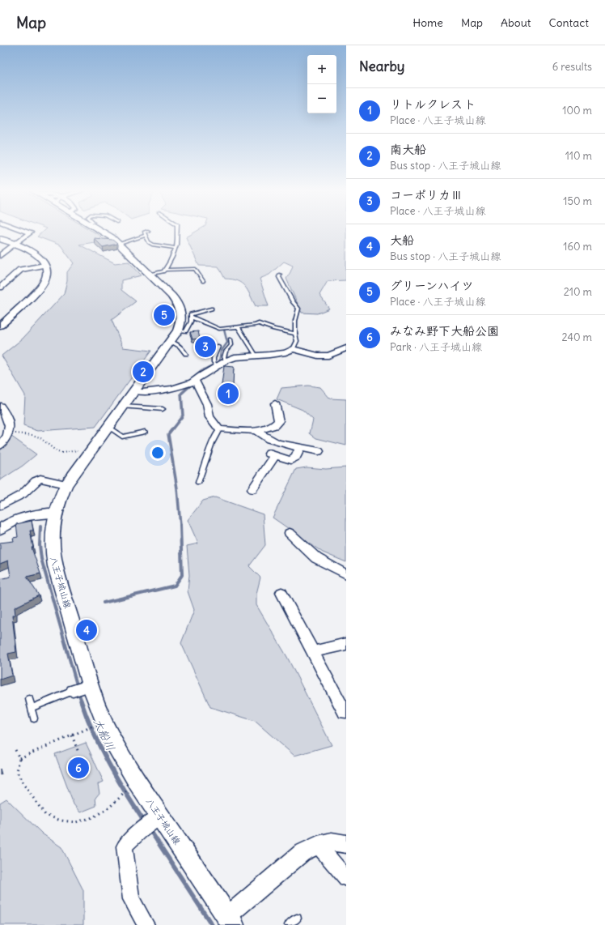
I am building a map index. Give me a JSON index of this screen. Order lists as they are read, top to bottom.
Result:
{
  "streets": {
    "main road": ["八王子城山線"]
  },
  "water": ["大船川"],
  "page": {
    "header": "Map",
    "nav": [
      "Home",
      "Map",
      "About",
      "Contact"
    ],
    "heading": ["Nearby", "6 results"],
    "map_buttons": ["+", "−"],
    "list": [
      {
        "mark": "1",
        "name": "リトルクレスト",
        "note": "Place · 八王子城山線",
        "value": "100 m"
      },
      {
        "mark": "2",
        "name": "南大船",
        "note": "Bus stop · 八王子城山線",
        "value": "110 m"
      },
      {
        "mark": "3",
        "name": "コーポリカⅢ",
        "note": "Place · 八王子城山線",
        "value": "150 m"
      },
      {
        "mark": "4",
        "name": "大船",
        "note": "Bus stop · 八王子城山線",
        "value": "160 m"
      },
      {
        "mark": "5",
        "name": "グリーンハイツ",
        "note": "Place · 八王子城山線",
        "value": "210 m"
      },
      {
        "mark": "6",
        "name": "みなみ野下大船公園",
        "note": "Park · 八王子城山線",
        "value": "240 m"
      }
    ],
    "pins": [
      "5",
      "3",
      "2",
      "1",
      "4",
      "6"
    ]
  }
}
